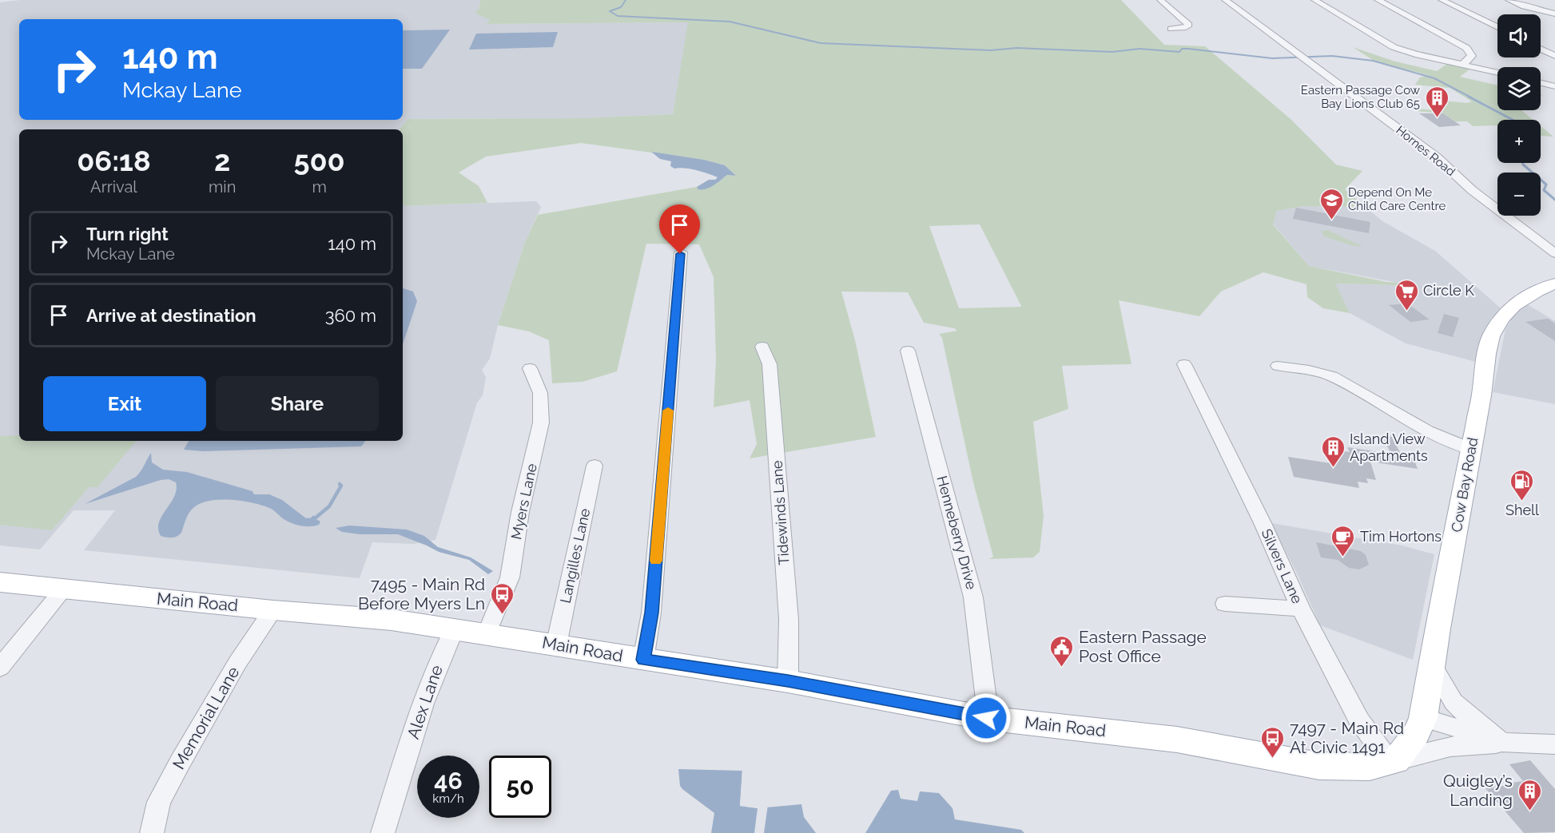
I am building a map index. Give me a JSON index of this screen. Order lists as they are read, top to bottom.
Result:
{
  "streets": {
    "main road": ["Cow Bay Road", "Main Road"],
    "street": [
      "Hornes Road",
      "Myers Lane",
      "Tidewinds Lane",
      "Henneberry Drive",
      "Langilles Lane",
      "Silvers Lane",
      "Alex Lane",
      "Memorial Lane"
    ]
  },
  "crossings": [
    ["Myers Lane", "Main Road"],
    ["Tidewinds Lane", "Main Road"],
    ["Henneberry Drive", "Main Road"],
    ["Langilles Lane", "Main Road"],
    ["Silvers Lane", "Main Road"],
    ["Main Road", "Alex Lane"],
    ["Main Road", "Memorial Lane"]
  ],
  "places": {
    "building": ["Eastern Passage Cow Bay Lions Club 65", "Island View Apartments", "Quigley’s Landing"],
    "school or university": ["Depend On Me Child Care Centre"],
    "supermarket": ["Circle K"],
    "fuel station": ["Shell"],
    "cafe": ["Tim Hortons"],
    "bus stop": ["7495 - Main Rd Before Myers Ln", "7497 - Main Rd At Civic 1491"],
    "public building": ["Eastern Passage Post Office"]
  },
  "page": {
    "map_buttons": ["+", "−"],
    "turn": ["140 m", "Mckay Lane"],
    "eta": [
      "06:18",
      "Arrival",
      "2",
      "min",
      "500",
      "m"
    ],
    "list": [
      {
        "name": "Turn right",
        "note": "Mckay Lane",
        "value": "140 m"
      },
      {
        "name": "Arrive at destination",
        "value": "360 m"
      }
    ],
    "buttons": ["Exit", "Share"],
    "speed": "46 km/h",
    "limit": "50"
  }
}
